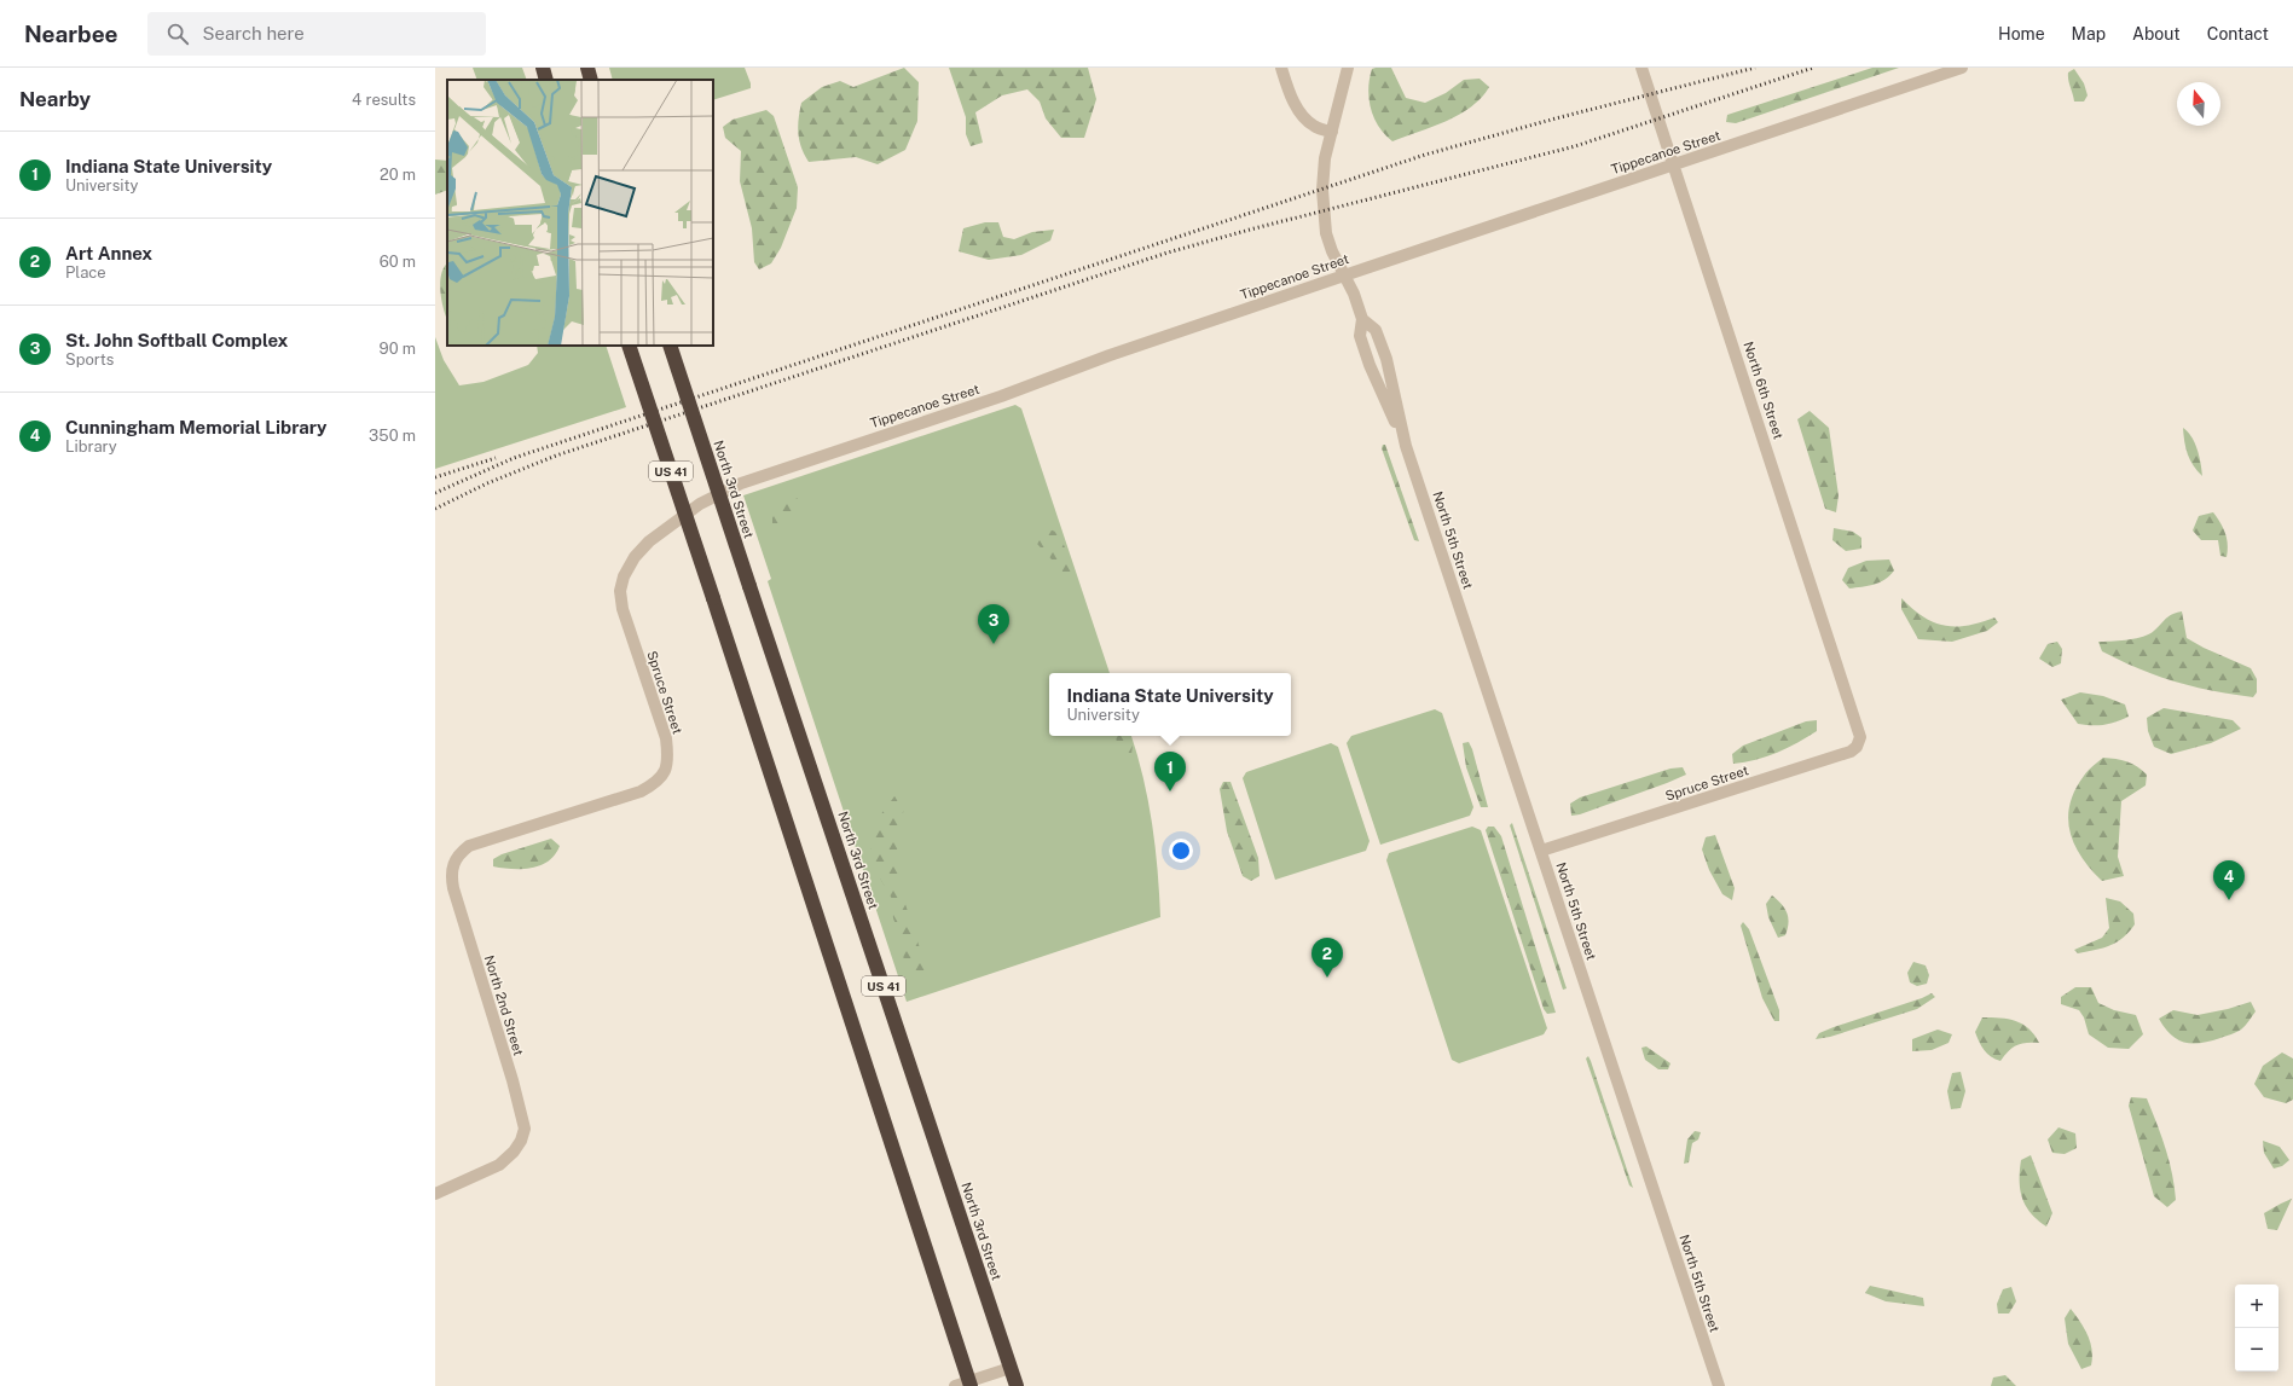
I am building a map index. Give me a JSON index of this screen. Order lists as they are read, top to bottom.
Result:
{
  "streets": {
    "highway": ["US 41", "North 3rd Street"],
    "street": [
      "Tippecanoe Street",
      "North 6th Street",
      "North 5th Street",
      "Spruce Street",
      "North 2nd Street"
    ]
  },
  "crossings": [
    ["Tippecanoe Street", "North 6th Street"],
    ["Tippecanoe Street", "North 5th Street"],
    ["Tippecanoe Street", "Spruce Street"],
    ["North 6th Street", "Spruce Street"],
    ["North 5th Street", "Spruce Street"],
    ["Spruce Street", "North 2nd Street"]
  ],
  "north": "top",
  "page": {
    "header": "Nearbee",
    "search": "Search here",
    "nav": [
      "Home",
      "Map",
      "About",
      "Contact"
    ],
    "heading": ["Nearby", "4 results"],
    "list": [
      {
        "mark": "1",
        "name": "Indiana State University",
        "note": "University",
        "value": "20 m"
      },
      {
        "mark": "2",
        "name": "Art Annex",
        "note": "Place",
        "value": "60 m"
      },
      {
        "mark": "3",
        "name": "St. John Softball Complex",
        "note": "Sports",
        "value": "90 m"
      },
      {
        "mark": "4",
        "name": "Cunningham Memorial Library",
        "note": "Library",
        "value": "350 m"
      }
    ],
    "pins": [
      "3",
      "1",
      "4",
      "2"
    ],
    "popup": ["Indiana State University", "University"],
    "map_buttons": ["+", "−"]
  }
}
